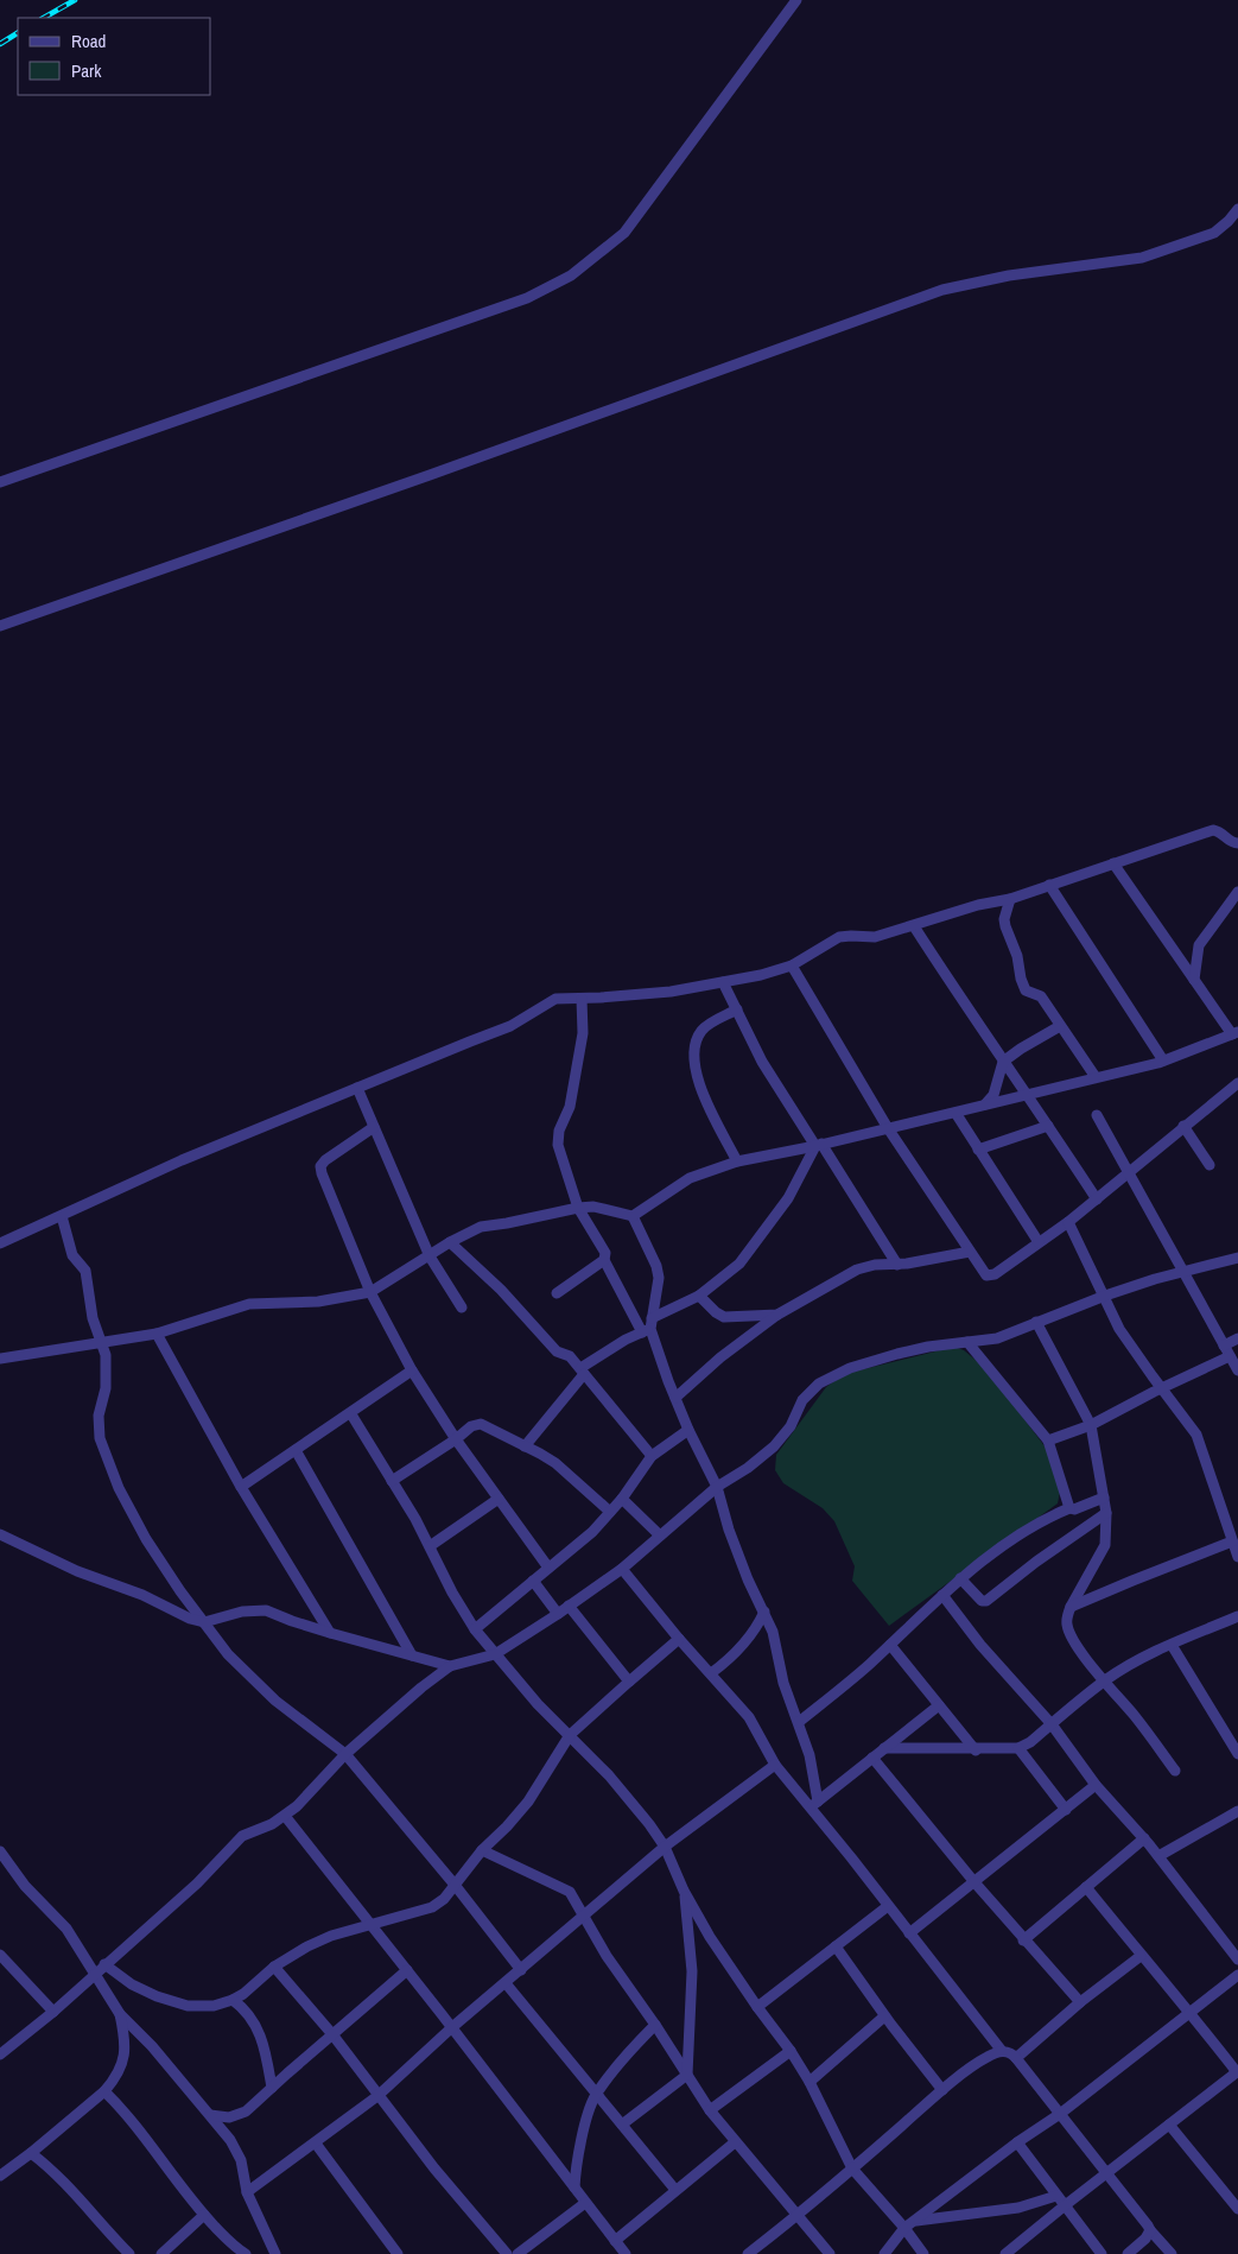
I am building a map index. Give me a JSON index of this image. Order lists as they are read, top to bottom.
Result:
{
  "legend": ["Road", "Park"]
}
